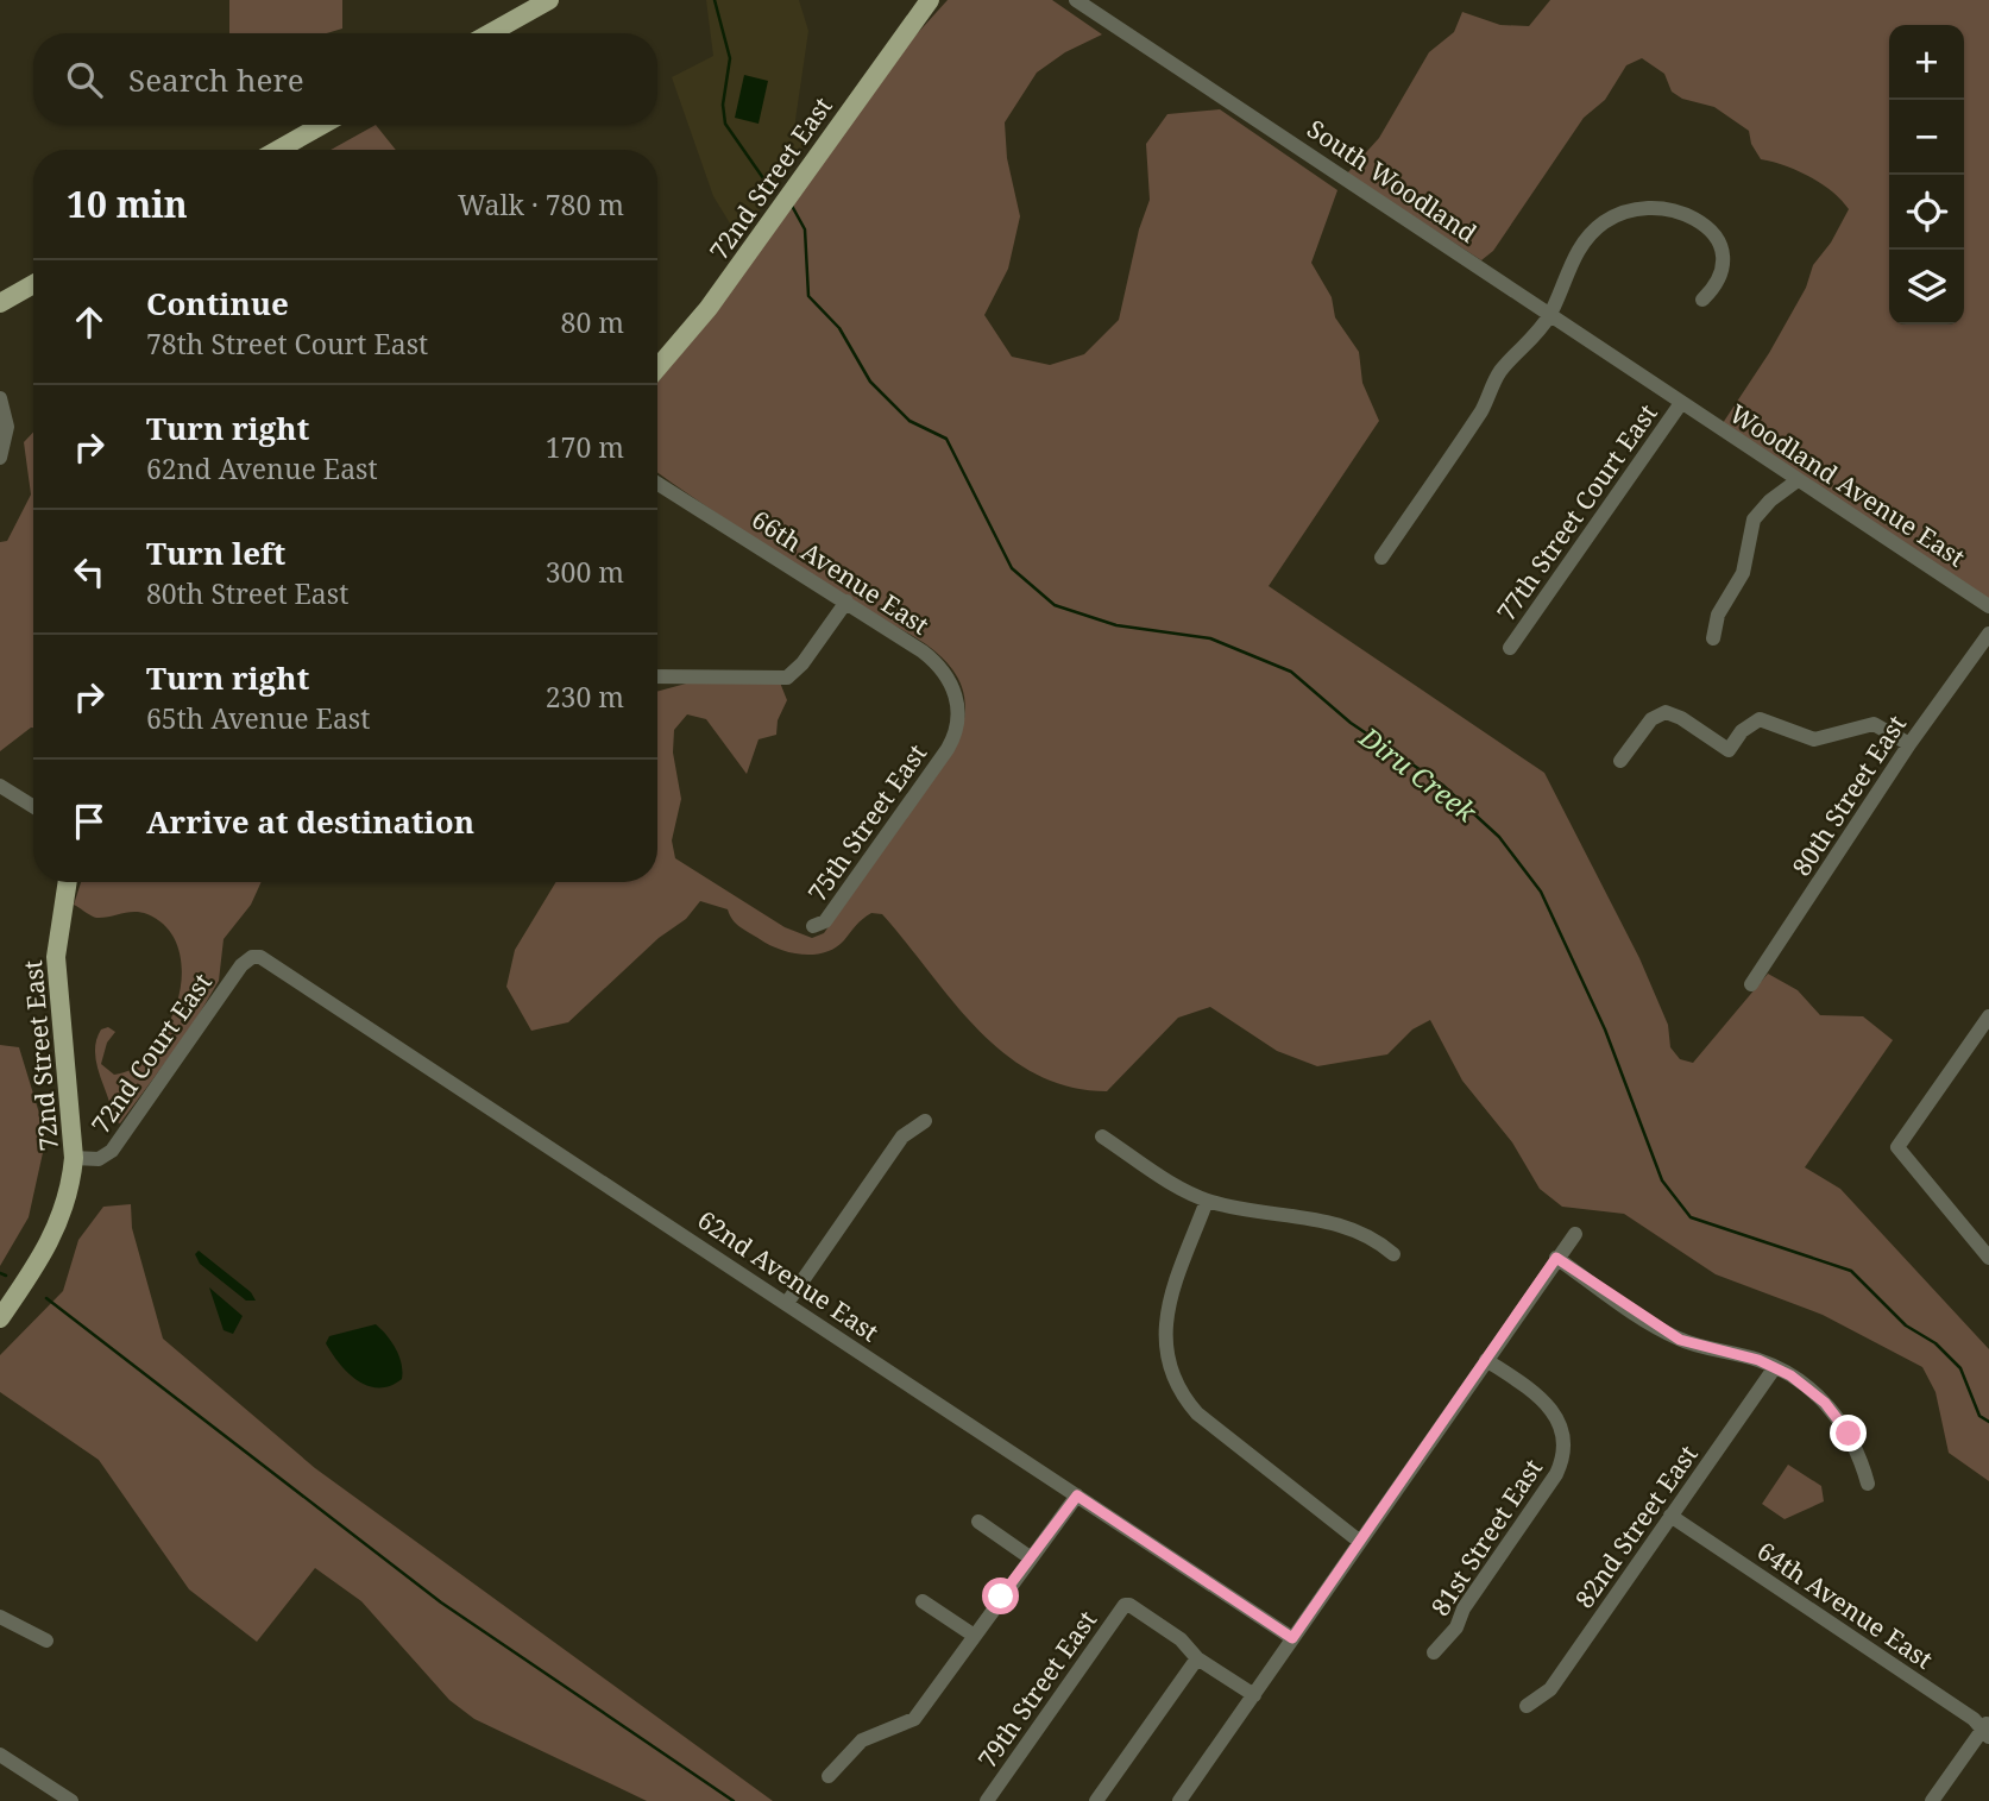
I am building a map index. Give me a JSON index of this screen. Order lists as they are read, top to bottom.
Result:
{
  "streets": {
    "main road": ["72nd Street East"],
    "street": [
      "South Woodland",
      "Woodland Avenue East",
      "77th Street Court East",
      "66th Avenue East",
      "80th Street East",
      "75th Street East",
      "72nd Court East",
      "62nd Avenue East",
      "82nd Street East",
      "81st Street East",
      "64th Avenue East",
      "79th Street East"
    ]
  },
  "crossings": [
    ["72nd Street East", "72nd Court East"],
    ["South Woodland", "Woodland Avenue East"],
    ["South Woodland", "77th Street Court East"],
    ["Woodland Avenue East", "77th Street Court East"],
    ["66th Avenue East", "75th Street East"],
    ["72nd Court East", "62nd Avenue East"],
    ["82nd Street East", "64th Avenue East"]
  ],
  "water": ["Diru Creek"],
  "page": {
    "map_buttons": ["+", "−"],
    "search": "Search here",
    "heading": ["10 min", "Walk · 780 m"],
    "list": [
      ["Continue", "78th Street Court East", "80 m"],
      ["Turn right", "62nd Avenue East", "170 m"],
      ["Turn left", "80th Street East", "300 m"],
      ["Turn right", "65th Avenue East", "230 m"],
      "Arrive at destination"
    ]
  }
}
